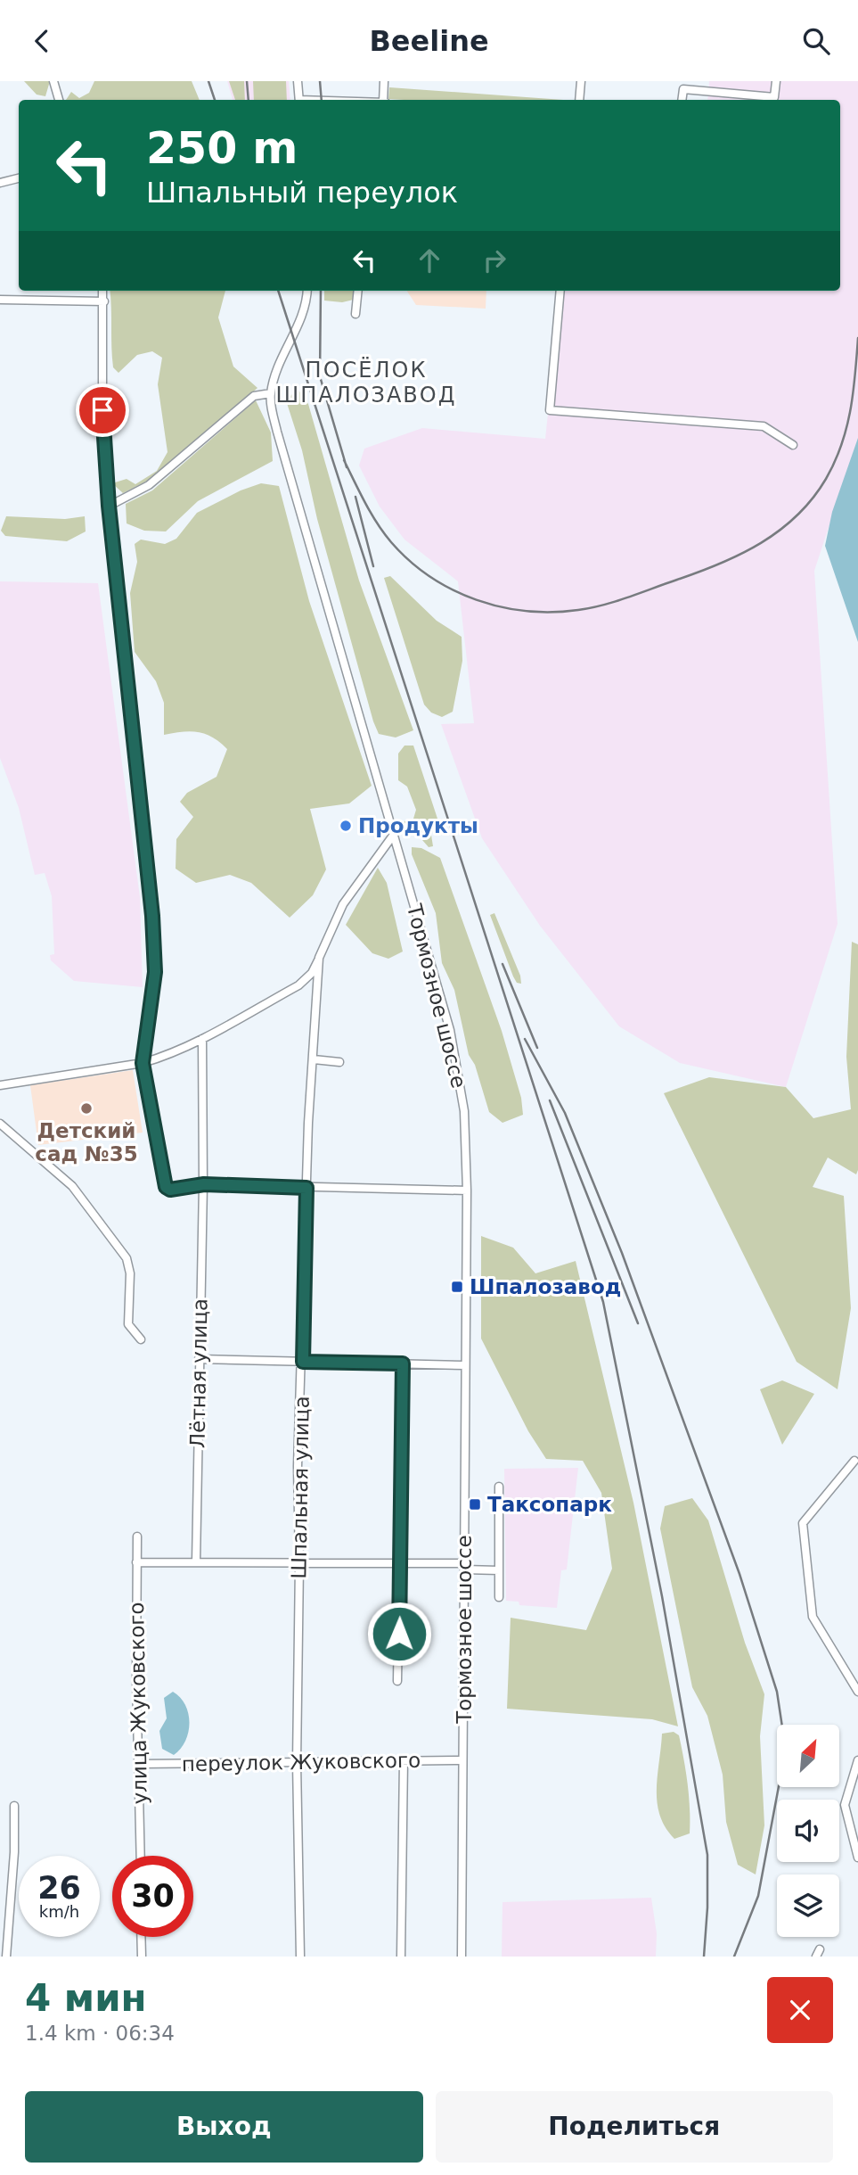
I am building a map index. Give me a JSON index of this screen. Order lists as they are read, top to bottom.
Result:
{
  "streets": {
    "street": [
      "Тормозное шоссе",
      "Лётная улица",
      "Шпальная улица",
      "улица Жуковского",
      "переулок Жуковского"
    ]
  },
  "crossings": [
    ["Тормозное шоссе", "Шпальная улица"],
    ["Тормозное шоссе", "переулок Жуковского"],
    ["Шпальная улица", "переулок Жуковского"],
    ["улица Жуковского", "переулок Жуковского"]
  ],
  "districts": ["ПОСЁЛОК ШПАЛОЗАВОД"],
  "places": {
    "other": ["Продукты", "Детский сад №35"],
    "transit": ["Шпалозавод", "Таксопарк"]
  },
  "north": "top right",
  "page": {
    "header": "Beeline",
    "turn": ["250 m", "Шпальный переулок"],
    "speed": "26 km/h",
    "limit": "30",
    "heading": ["4 мин", "1.4 km · 06:34"],
    "buttons": ["Выход", "Поделиться"]
  }
}
